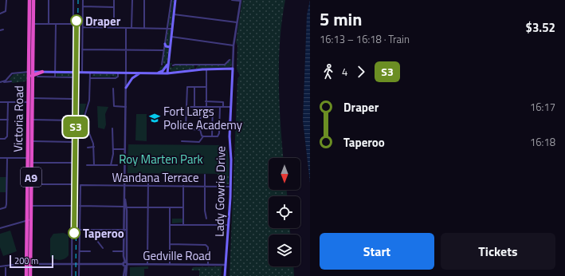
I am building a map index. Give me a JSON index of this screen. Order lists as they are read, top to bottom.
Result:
{
  "streets": {
    "highway": ["Victoria Road", "A9"],
    "main road": ["Lady Gowrie Drive"],
    "street": ["Wandana Terrace", "Gedville Road"]
  },
  "crossings": [
    ["Victoria Road", "Gedville Road"],
    ["Wandana Terrace", "Lady Gowrie Drive"],
    ["Lady Gowrie Drive", "Gedville Road"]
  ],
  "parks": ["Roy Marten Park"],
  "places": {
    "other": ["Draper", "Taperoo"],
    "school or university": ["Fort Largs Police Academy"]
  },
  "scale_bar": "200 m",
  "north": "bottom",
  "page": {
    "on_map": "S3",
    "heading": ["5 min", "16:13 – 16:18 · Train", "$3.52"],
    "legs": ["4", "S3"],
    "list": [
      {
        "name": "Draper",
        "value": "16:17"
      },
      {
        "name": "Taperoo",
        "value": "16:18"
      }
    ],
    "buttons": ["Start", "Tickets"],
    "scale": "200 m"
  }
}
